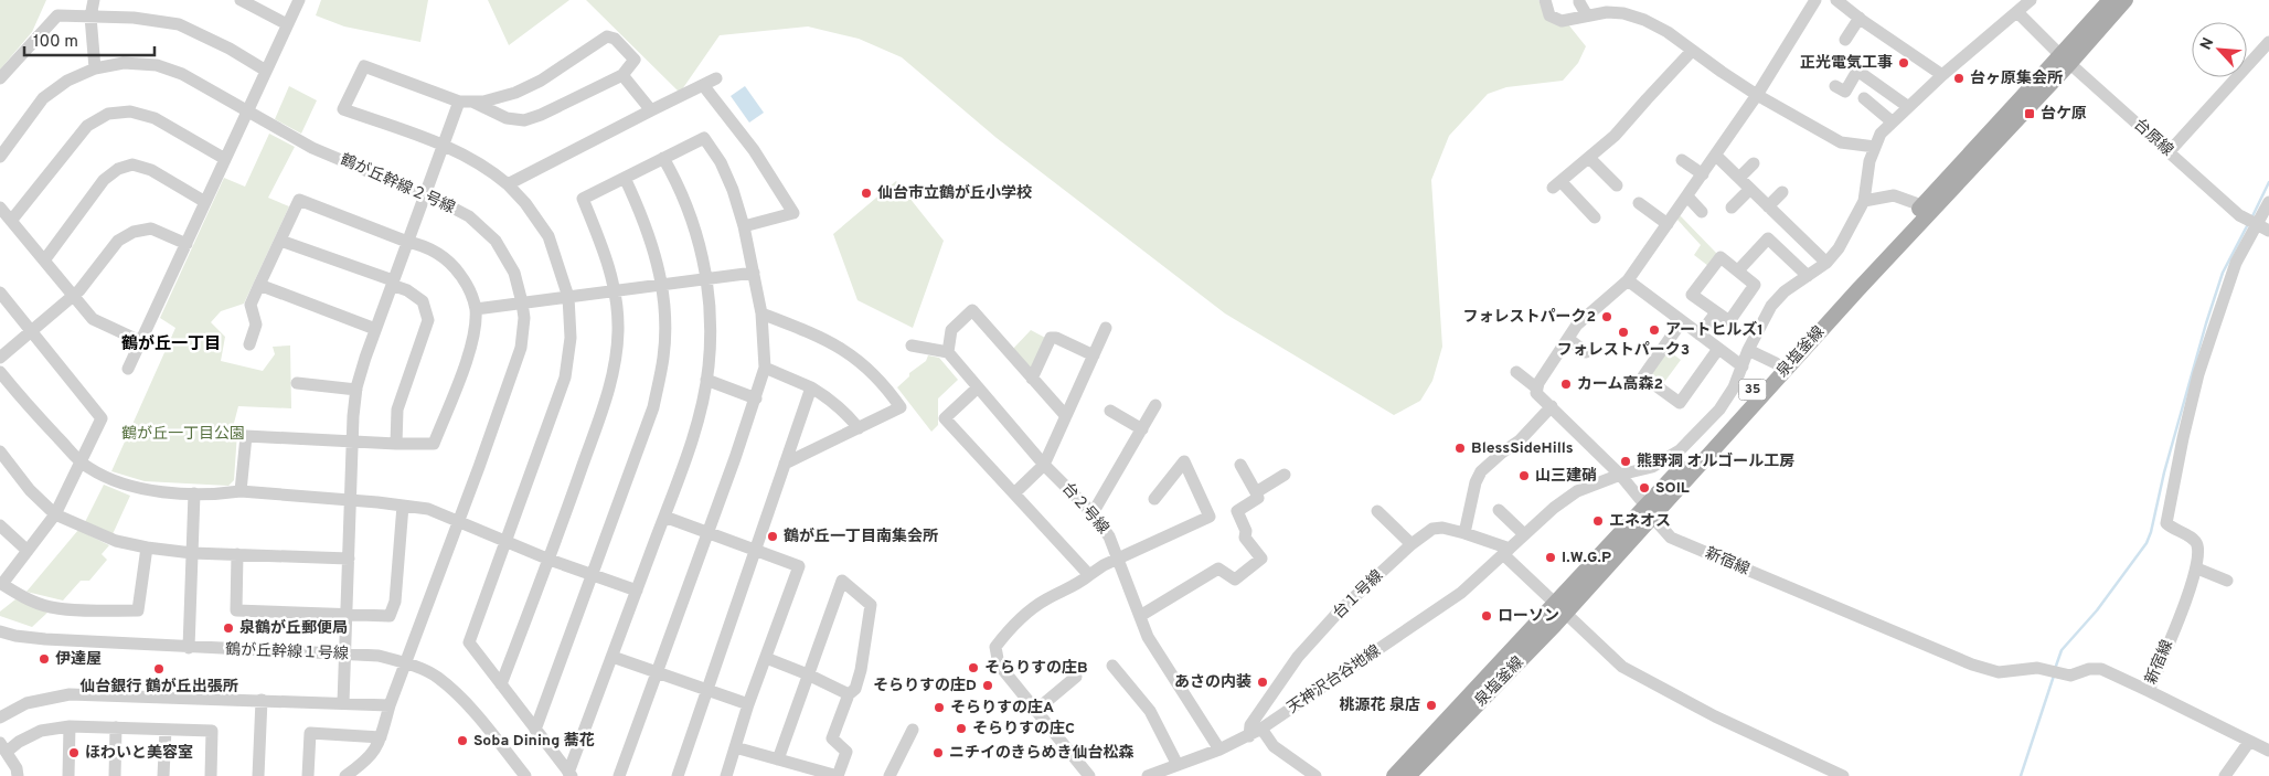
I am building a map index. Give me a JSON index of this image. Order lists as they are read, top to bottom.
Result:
{
  "streets": {
    "main road": ["泉塩釜線", "35"],
    "street": [
      "台原線",
      "鶴が丘幹線２号線",
      "台２号線",
      "新宿線",
      "台１号線",
      "鶴が丘幹線１号線",
      "天神沢台谷地線"
    ]
  },
  "crossings": [
    ["台原線", "泉塩釜線"],
    ["台原線", "新宿線"],
    ["鶴が丘幹線２号線", "鶴が丘幹線１号線"],
    ["泉塩釜線", "新宿線"],
    ["台２号線", "天神沢台谷地線"],
    ["新宿線", "天神沢台谷地線"],
    ["台１号線", "天神沢台谷地線"]
  ],
  "districts": ["鶴が丘一丁目"],
  "parks": ["鶴が丘一丁目公園"],
  "places": {
    "other": [
      "正光電気工事",
      "台ヶ原集会所",
      "仙台市立鶴が丘小学校",
      "フォレストパーク2",
      "アートヒルズ1",
      "フォレストパーク3",
      "カーム高森2",
      "BlessSideHills",
      "熊野洞 オルゴール工房",
      "山三建硝",
      "SOIL",
      "エネオス",
      "鶴が丘一丁目南集会所",
      "I.W.G.P",
      "ローソン",
      "泉鶴が丘郵便局",
      "伊達屋",
      "そらりすの庄B",
      "仙台銀行 鶴が丘出張所",
      "あさの内装",
      "そらりすの庄D",
      "桃源花 泉店",
      "そらりすの庄A",
      "そらりすの庄C",
      "Soba Dining 蕎花",
      "ほわいと美容室",
      "ニチイのきらめき仙台松森"
    ],
    "transit": ["台ケ原"]
  },
  "scale_bar": "100 m",
  "north": "top left"
}
